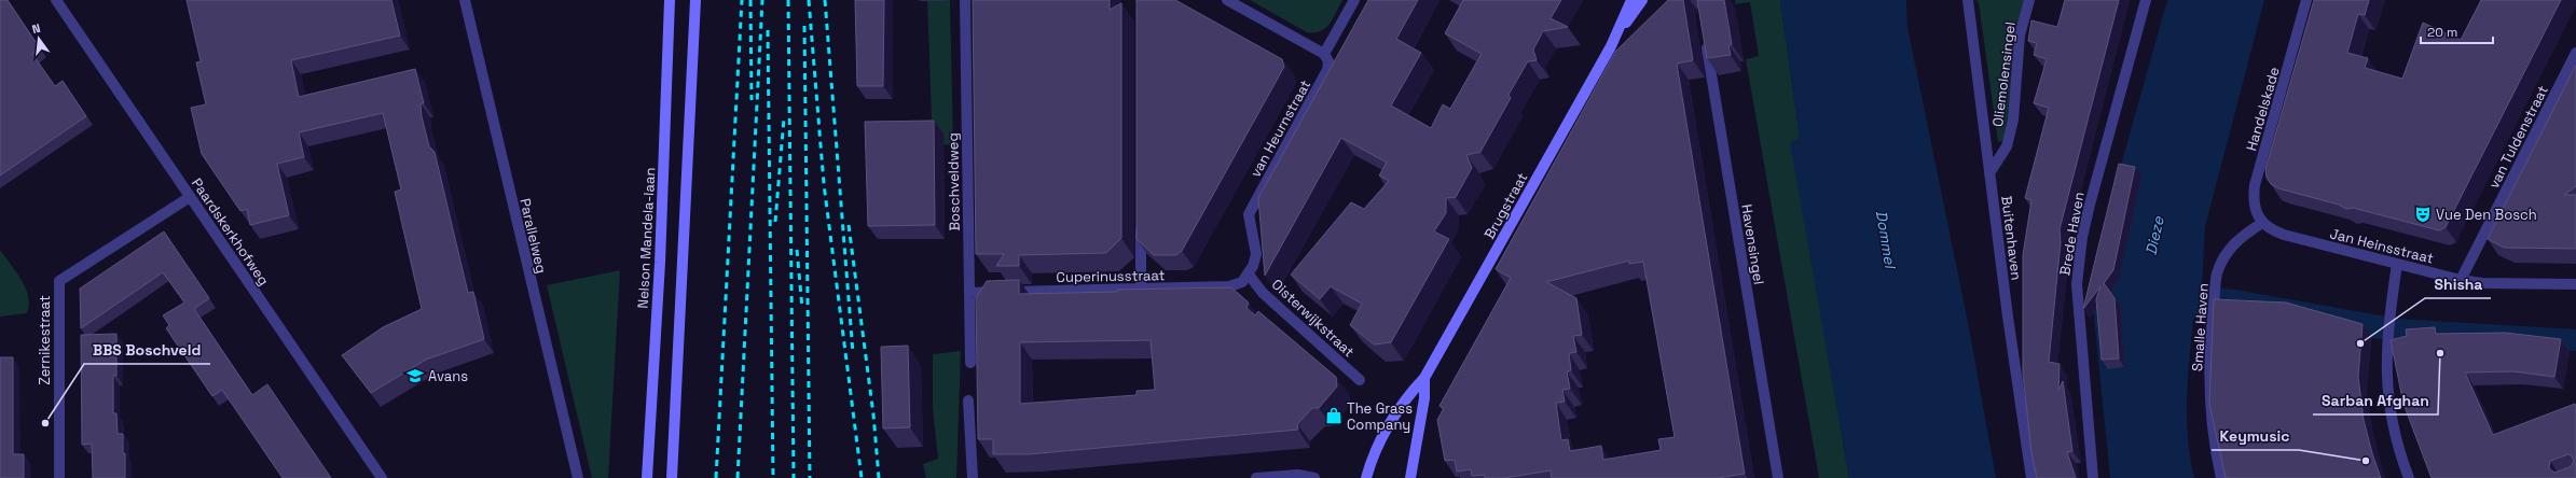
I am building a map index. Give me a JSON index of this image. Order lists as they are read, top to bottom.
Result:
{
  "streets": {
    "main road": ["Brugstraat", "Nelson Mandela-laan"],
    "street": [
      "Oliemolensingel",
      "Handelskade",
      "van Heurnstraat",
      "van Tuldenstraat",
      "Boschveldweg",
      "Paardskerkhofweg",
      "Brede Haven",
      "Parallelweg",
      "Buitenhaven",
      "Havensingel",
      "Jan Heinsstraat",
      "Cuperinusstraat",
      "Oisterwijkstraat",
      "Smalle Haven",
      "Zernikestraat"
    ]
  },
  "crossings": [
    ["Oliemolensingel", "Buitenhaven"],
    ["Handelskade", "Jan Heinsstraat"],
    ["Handelskade", "Smalle Haven"],
    ["van Heurnstraat", "Cuperinusstraat"],
    ["van Heurnstraat", "Oisterwijkstraat"],
    ["van Tuldenstraat", "Jan Heinsstraat"],
    ["Boschveldweg", "Cuperinusstraat"],
    ["Paardskerkhofweg", "Zernikestraat"],
    ["Jan Heinsstraat", "Smalle Haven"],
    ["Cuperinusstraat", "Oisterwijkstraat"]
  ],
  "water": ["Dieze", "Dommel"],
  "places": {
    "theatre": ["Vue Den Bosch"],
    "other": [
      "Shisha",
      "Sarban Afghan",
      "BBS Boschveld",
      "Keymusic"
    ],
    "school or university": ["Avans"],
    "shop": ["The Grass Company"]
  },
  "scale_bar": "20 m",
  "north": "top"
}
